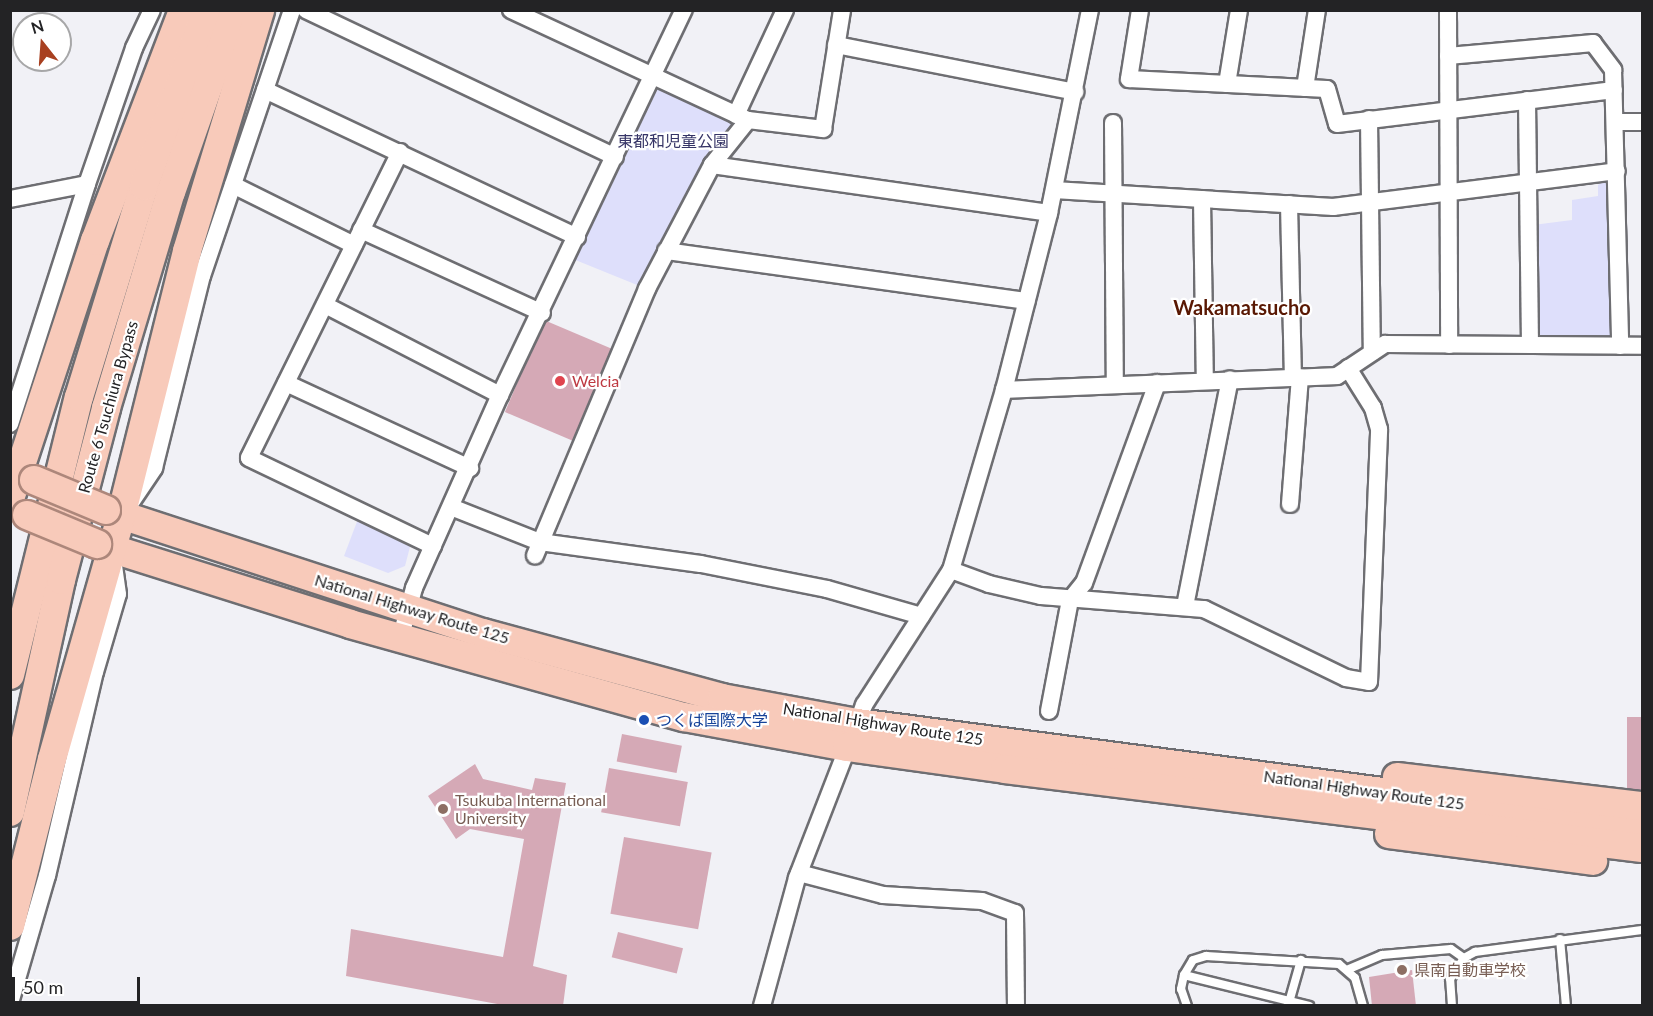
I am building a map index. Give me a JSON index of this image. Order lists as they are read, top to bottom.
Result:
{
  "streets": {
    "highway": ["Route 6 Tsuchiura Bypass", "National Highway Route 125"]
  },
  "districts": ["Wakamatsucho"],
  "parks": ["東都和児童公園"],
  "places": [
    "Welcia",
    "つくば国際大学",
    "Tsukuba International University",
    "県南自動車学校"
  ],
  "scale_bar": "50 m",
  "north": "top"
}
